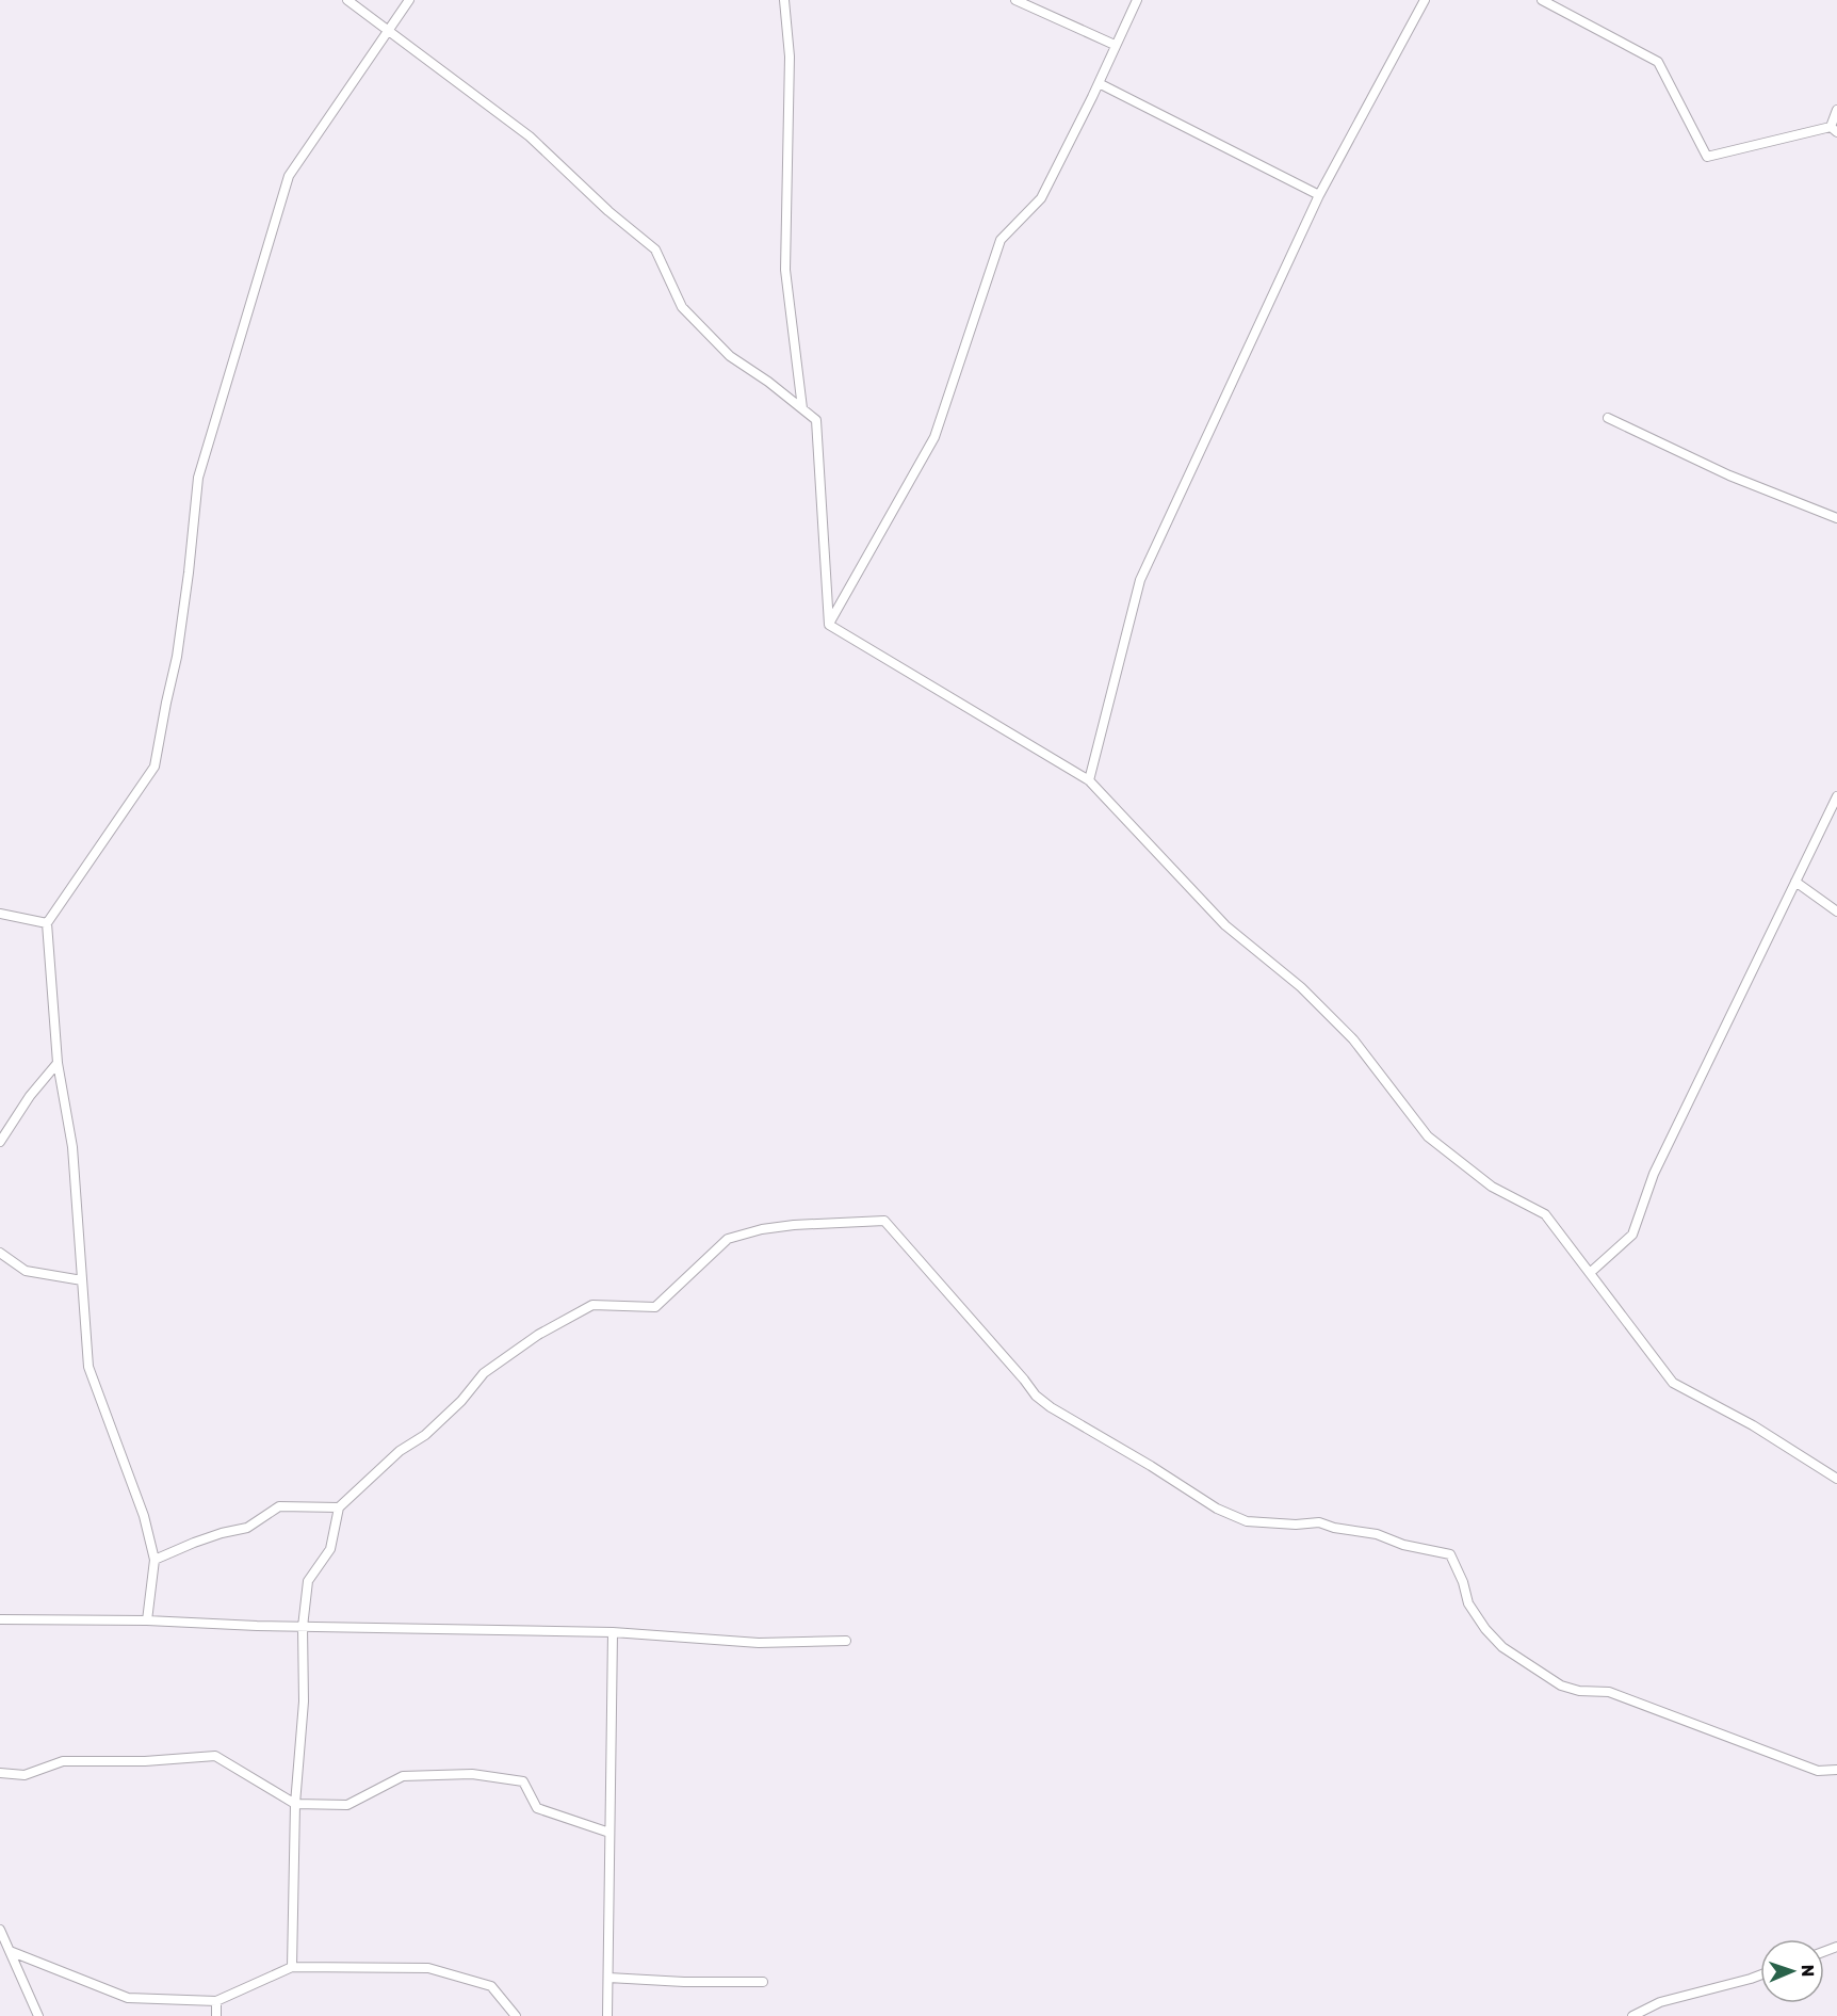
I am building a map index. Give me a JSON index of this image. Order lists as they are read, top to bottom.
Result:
{
  "north": "right"
}
